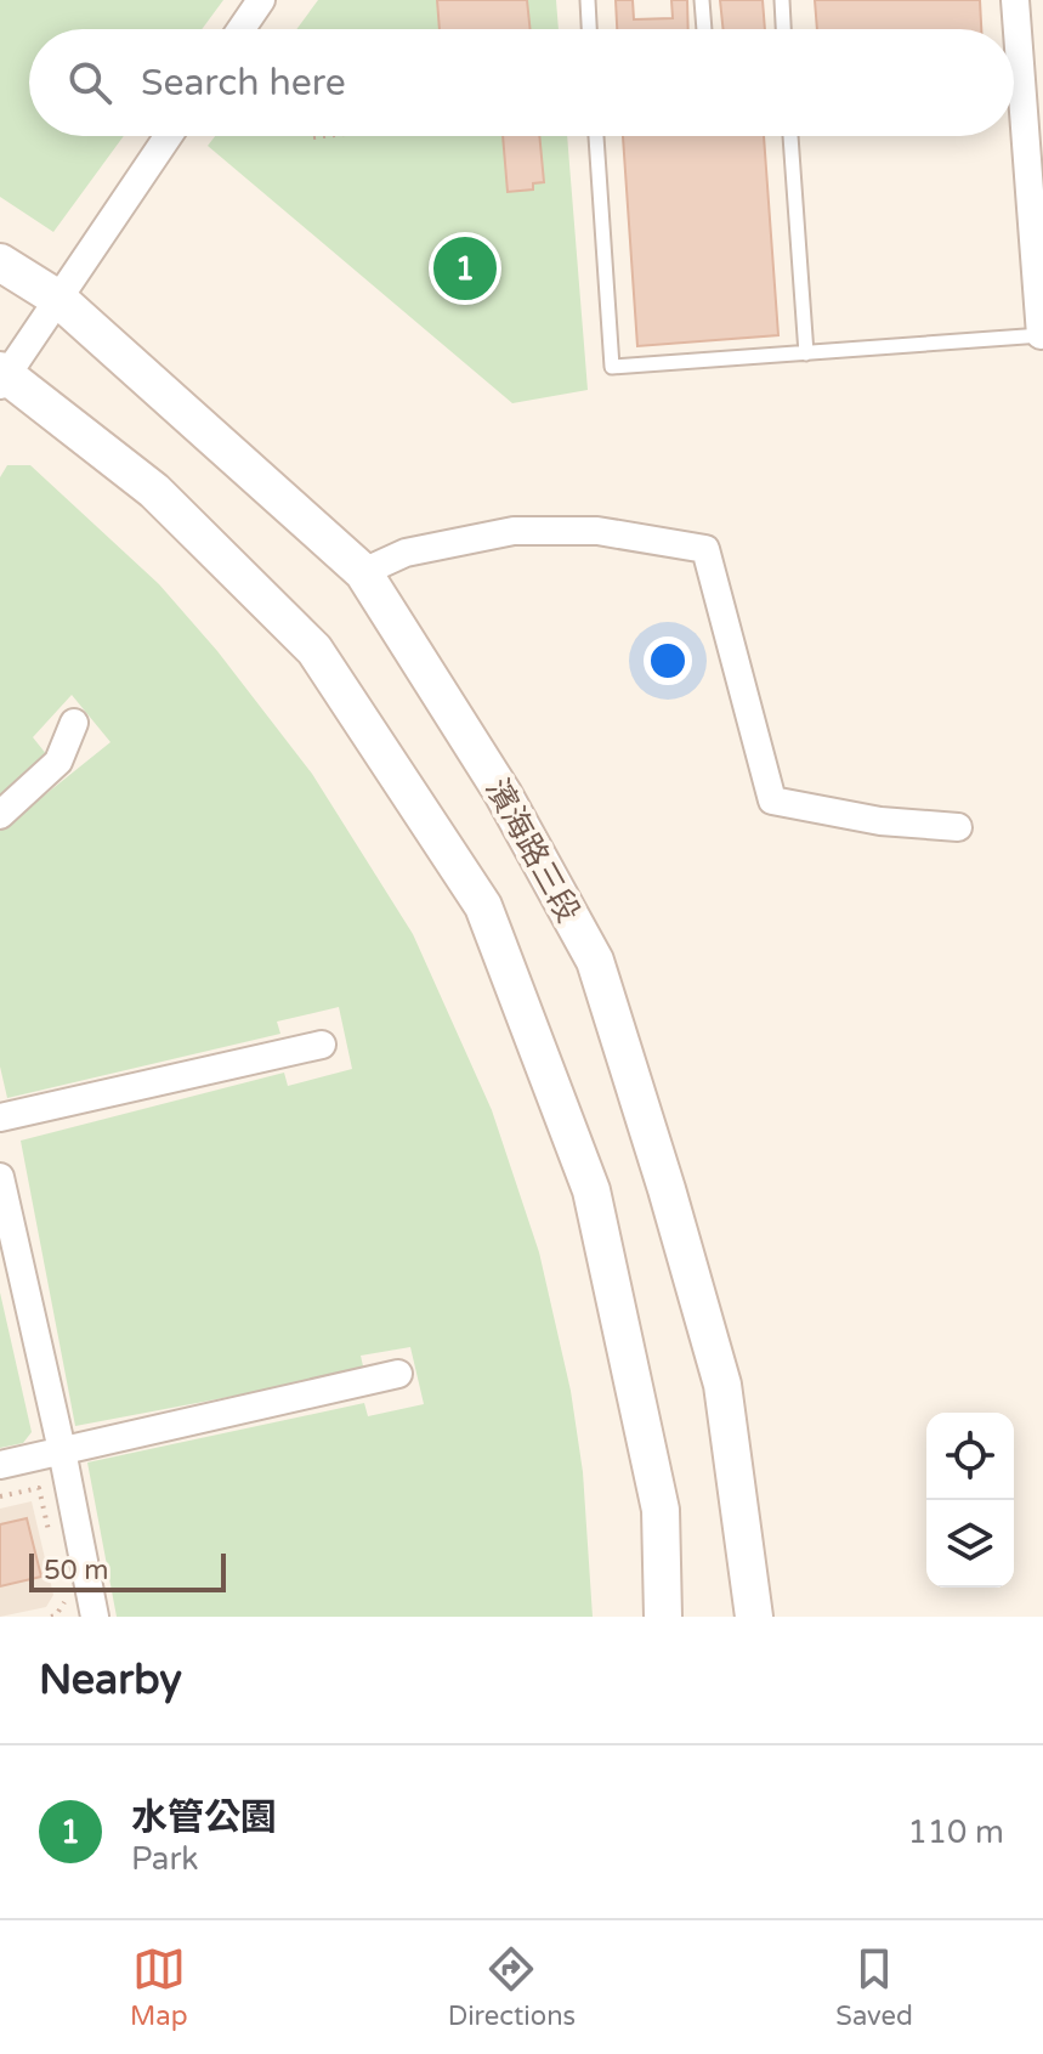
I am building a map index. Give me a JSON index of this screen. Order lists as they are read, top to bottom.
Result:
{
  "streets": {
    "street": ["濱海路三段"]
  },
  "scale_bar": "50 m",
  "page": {
    "search": "Search here",
    "pins": "1",
    "scale": "50 m",
    "heading": "Nearby",
    "list": [
      {
        "mark": "1",
        "name": "水管公園",
        "note": "Park",
        "value": "110 m"
      }
    ],
    "nav": ["Map", "Directions", "Saved"]
  }
}
